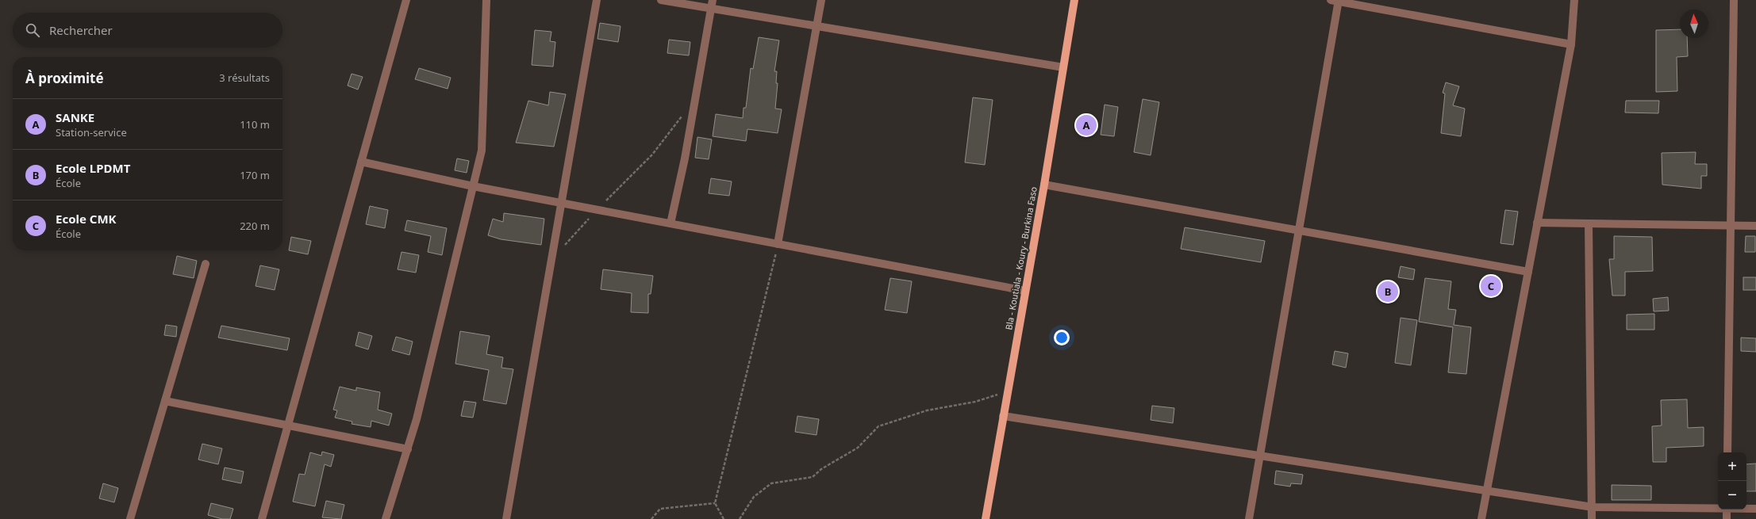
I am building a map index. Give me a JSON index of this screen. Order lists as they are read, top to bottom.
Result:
{
  "streets": {
    "main road": ["Bla - Koutiala - Koury - Burkina Faso"]
  },
  "north": "top",
  "page": {
    "search": "Rechercher",
    "heading": ["À proximité", "3 résultats"],
    "list": [
      {
        "mark": "A",
        "name": "SANKE",
        "note": "Station-service",
        "value": "110 m"
      },
      {
        "mark": "B",
        "name": "Ecole LPDMT",
        "note": "École",
        "value": "170 m"
      },
      {
        "mark": "C",
        "name": "Ecole CMK",
        "note": "École",
        "value": "220 m"
      }
    ],
    "pins": ["A", "C", "B"],
    "map_buttons": ["+", "−"]
  }
}
